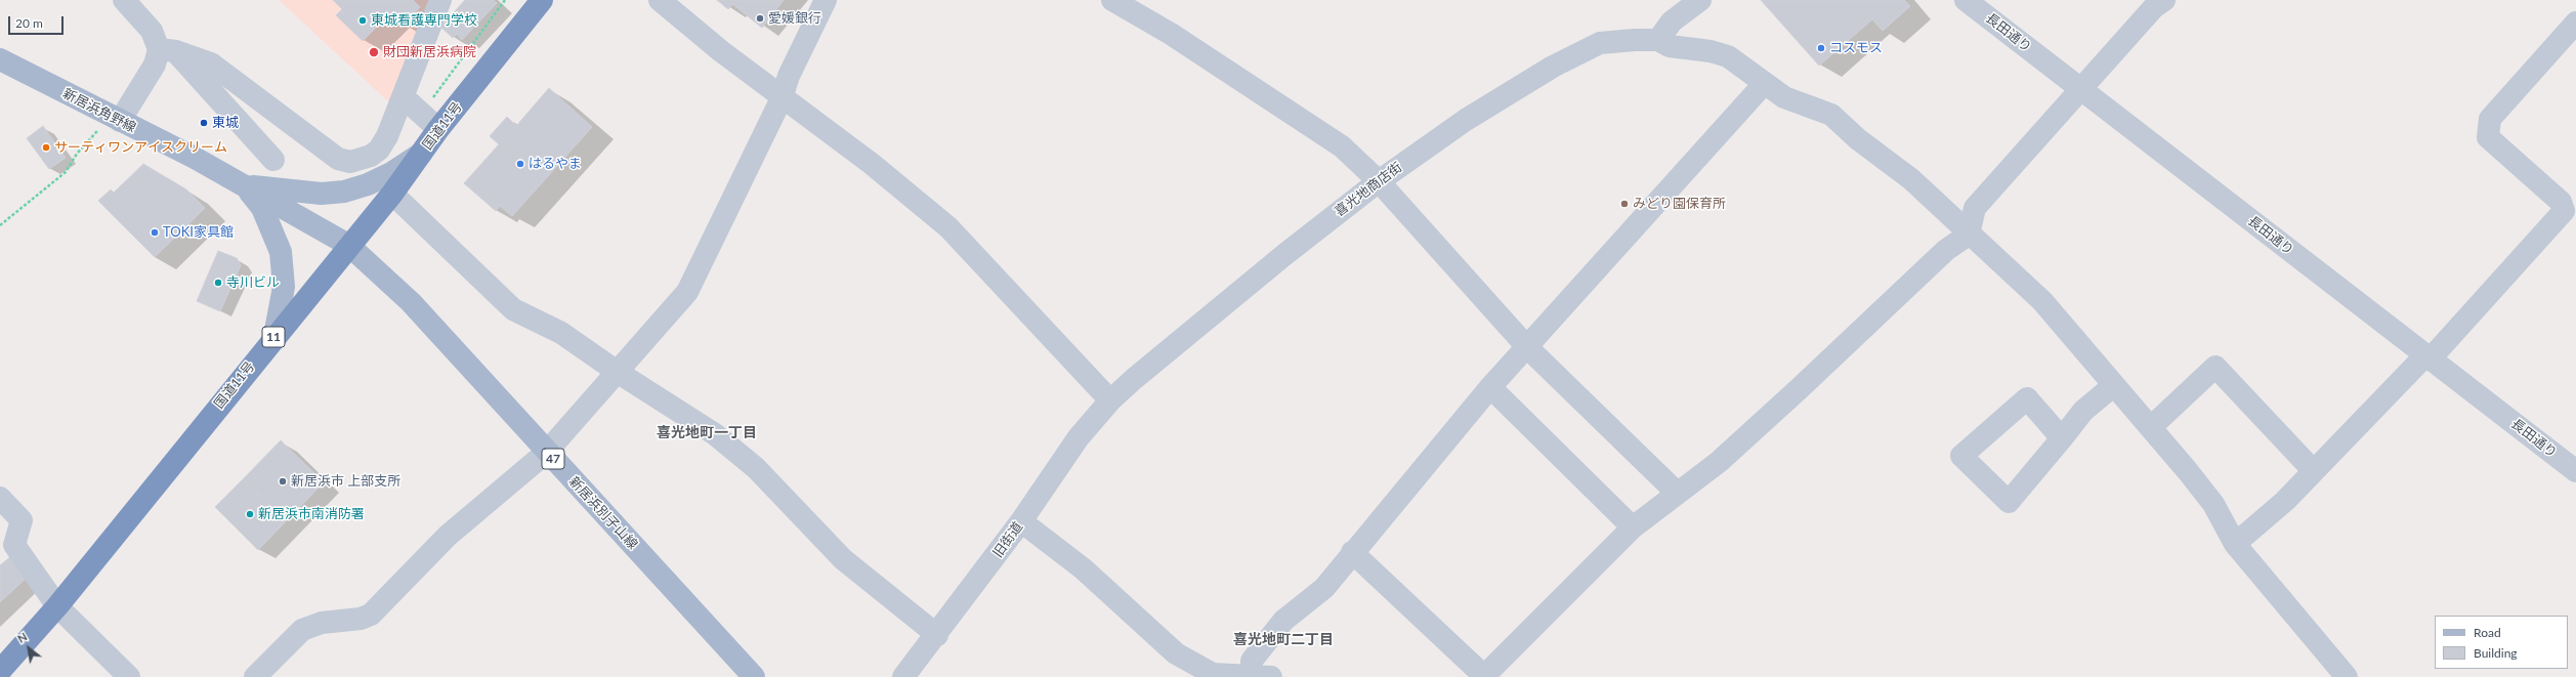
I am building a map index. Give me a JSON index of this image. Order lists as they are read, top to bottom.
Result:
{
  "streets": {
    "highway": ["国道11号", "11"],
    "main road": ["新居浜角野線", "47", "新居浜別子山線"],
    "street": ["長田通り", "喜光地商店街", "旧街道"]
  },
  "crossings": [
    ["新居浜角野線", "国道11号"],
    ["新居浜角野線", "新居浜別子山線"],
    ["国道11号", "新居浜別子山線"],
    ["喜光地商店街", "旧街道"]
  ],
  "districts": ["喜光地町一丁目", "喜光地町二丁目"],
  "places": [
    "愛媛銀行",
    "東城看護専門学校",
    "コスモス",
    "財団新居浜病院",
    "東城",
    "サーティワンアイスクリーム",
    "はるやま",
    "みどり園保育所",
    "TOKI家具館",
    "寺川ビル",
    "新居浜市 上部支所",
    "新居浜市南消防署"
  ],
  "legend": ["Road", "Building"],
  "scale_bar": "20 m",
  "north": "top left"
}
